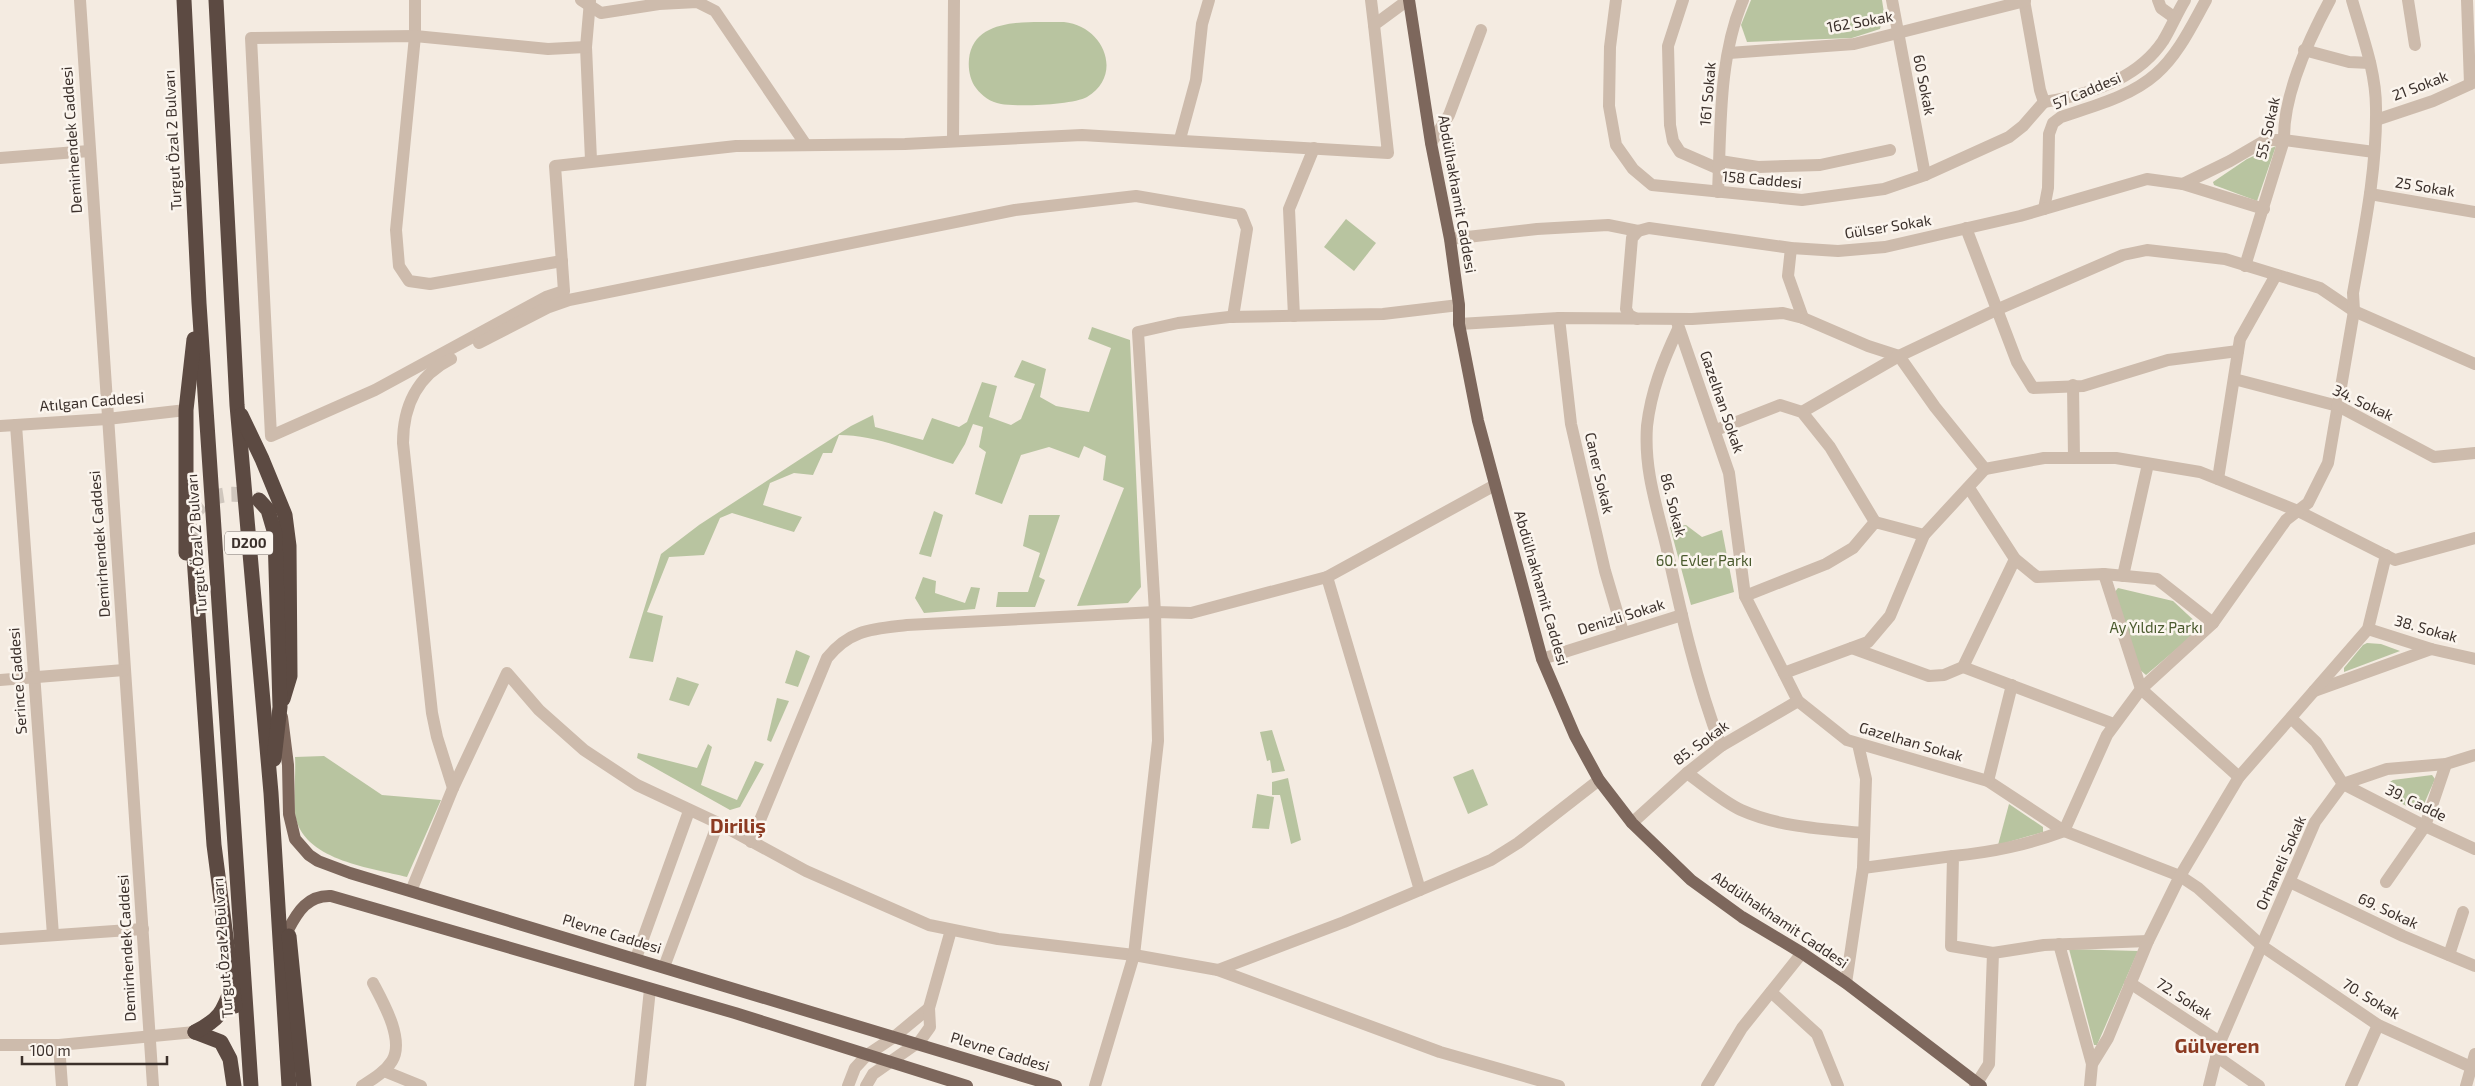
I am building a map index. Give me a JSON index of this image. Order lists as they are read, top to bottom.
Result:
{
  "streets": {
    "highway": ["Turgut Özal 2 Bulvarı", "D200"],
    "main road": ["Abdülhakhamit Caddesi", "Plevne Caddesi"],
    "street": [
      "162 Sokak",
      "60 Sokak",
      "21 Sokak",
      "57 Caddesi",
      "161 Sokak",
      "55. Sokak",
      "Demirhendek Caddesi",
      "158 Caddesi",
      "25 Sokak",
      "Gülser Sokak",
      "Atılgan Caddesi",
      "Gazelhan Sokak",
      "34. Sokak",
      "Caner Sokak",
      "86. Sokak",
      "Denizli Sokak",
      "38. Sokak",
      "Serince Caddesi",
      "85. Sokak",
      "39. Cadde",
      "Orhaneli Sokak",
      "69. Sokak",
      "72. Sokak",
      "70. Sokak"
    ]
  },
  "crossings": [
    ["162 Sokak", "60 Sokak"],
    ["162 Sokak", "161 Sokak"],
    ["60 Sokak", "158 Caddesi"],
    ["57 Caddesi", "158 Caddesi"],
    ["57 Caddesi", "Gülser Sokak"],
    ["161 Sokak", "158 Caddesi"],
    ["55. Sokak", "Gülser Sokak"],
    ["Demirhendek Caddesi", "Atılgan Caddesi"],
    ["Abdülhakhamit Caddesi", "Gülser Sokak"],
    ["Abdülhakhamit Caddesi", "Denizli Sokak"],
    ["Abdülhakhamit Caddesi", "85. Sokak"],
    ["Atılgan Caddesi", "Serince Caddesi"],
    ["Gazelhan Sokak", "86. Sokak"],
    ["Gazelhan Sokak", "85. Sokak"],
    ["Gazelhan Sokak", "Orhaneli Sokak"],
    ["Gazelhan Sokak", "70. Sokak"],
    ["Caner Sokak", "Denizli Sokak"],
    ["86. Sokak", "Denizli Sokak"],
    ["86. Sokak", "85. Sokak"],
    ["39. Cadde", "Orhaneli Sokak"],
    ["Orhaneli Sokak", "69. Sokak"],
    ["Orhaneli Sokak", "72. Sokak"],
    ["Orhaneli Sokak", "70. Sokak"]
  ],
  "districts": ["Diriliş", "Gülveren"],
  "parks": ["60. Evler Parkı", "Ay Yıldız Parkı"],
  "scale_bar": "100 m"
}
